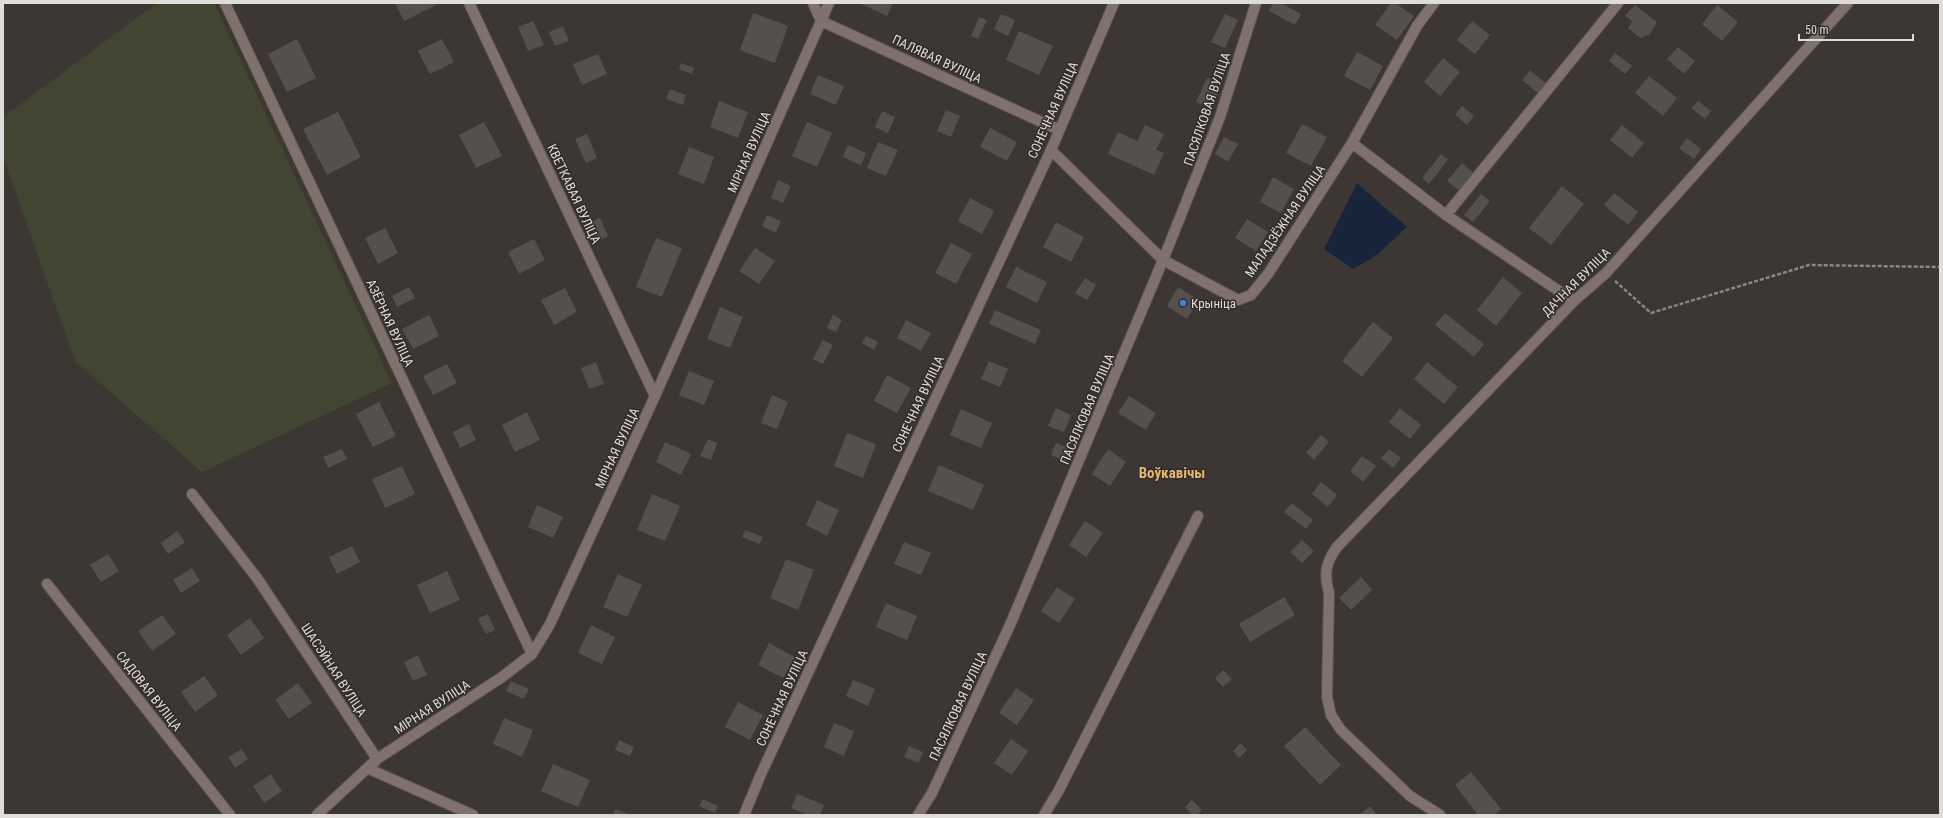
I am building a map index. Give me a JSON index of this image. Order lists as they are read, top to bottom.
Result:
{
  "streets": {
    "street": [
      "ПАЛЯВАЯ ВУЛІЦА",
      "ПАСЯЛКОВАЯ ВУЛІЦА",
      "СОНЕЧНАЯ ВУЛІЦА",
      "МІРНАЯ ВУЛІЦА",
      "КВЕТКАВАЯ ВУЛІЦА",
      "МАЛАДЗЁЖНАЯ ВУЛІЦА",
      "ДАЧНАЯ ВУЛІЦА",
      "АЗЁРНАЯ ВУЛІЦА",
      "ШАСЭЙНАЯ ВУЛІЦА",
      "САДОВАЯ ВУЛІЦА"
    ]
  },
  "crossings": [
    ["ПАЛЯВАЯ ВУЛІЦА", "СОНЕЧНАЯ ВУЛІЦА"],
    ["ПАЛЯВАЯ ВУЛІЦА", "МІРНАЯ ВУЛІЦА"],
    ["ПАСЯЛКОВАЯ ВУЛІЦА", "МАЛАДЗЁЖНАЯ ВУЛІЦА"],
    ["СОНЕЧНАЯ ВУЛІЦА", "МАЛАДЗЁЖНАЯ ВУЛІЦА"],
    ["МІРНАЯ ВУЛІЦА", "КВЕТКАВАЯ ВУЛІЦА"],
    ["МІРНАЯ ВУЛІЦА", "АЗЁРНАЯ ВУЛІЦА"],
    ["МІРНАЯ ВУЛІЦА", "ШАСЭЙНАЯ ВУЛІЦА"]
  ],
  "districts": ["Воўкавічы"],
  "places": ["Крыніца"],
  "scale_bar": "50 m"
}
